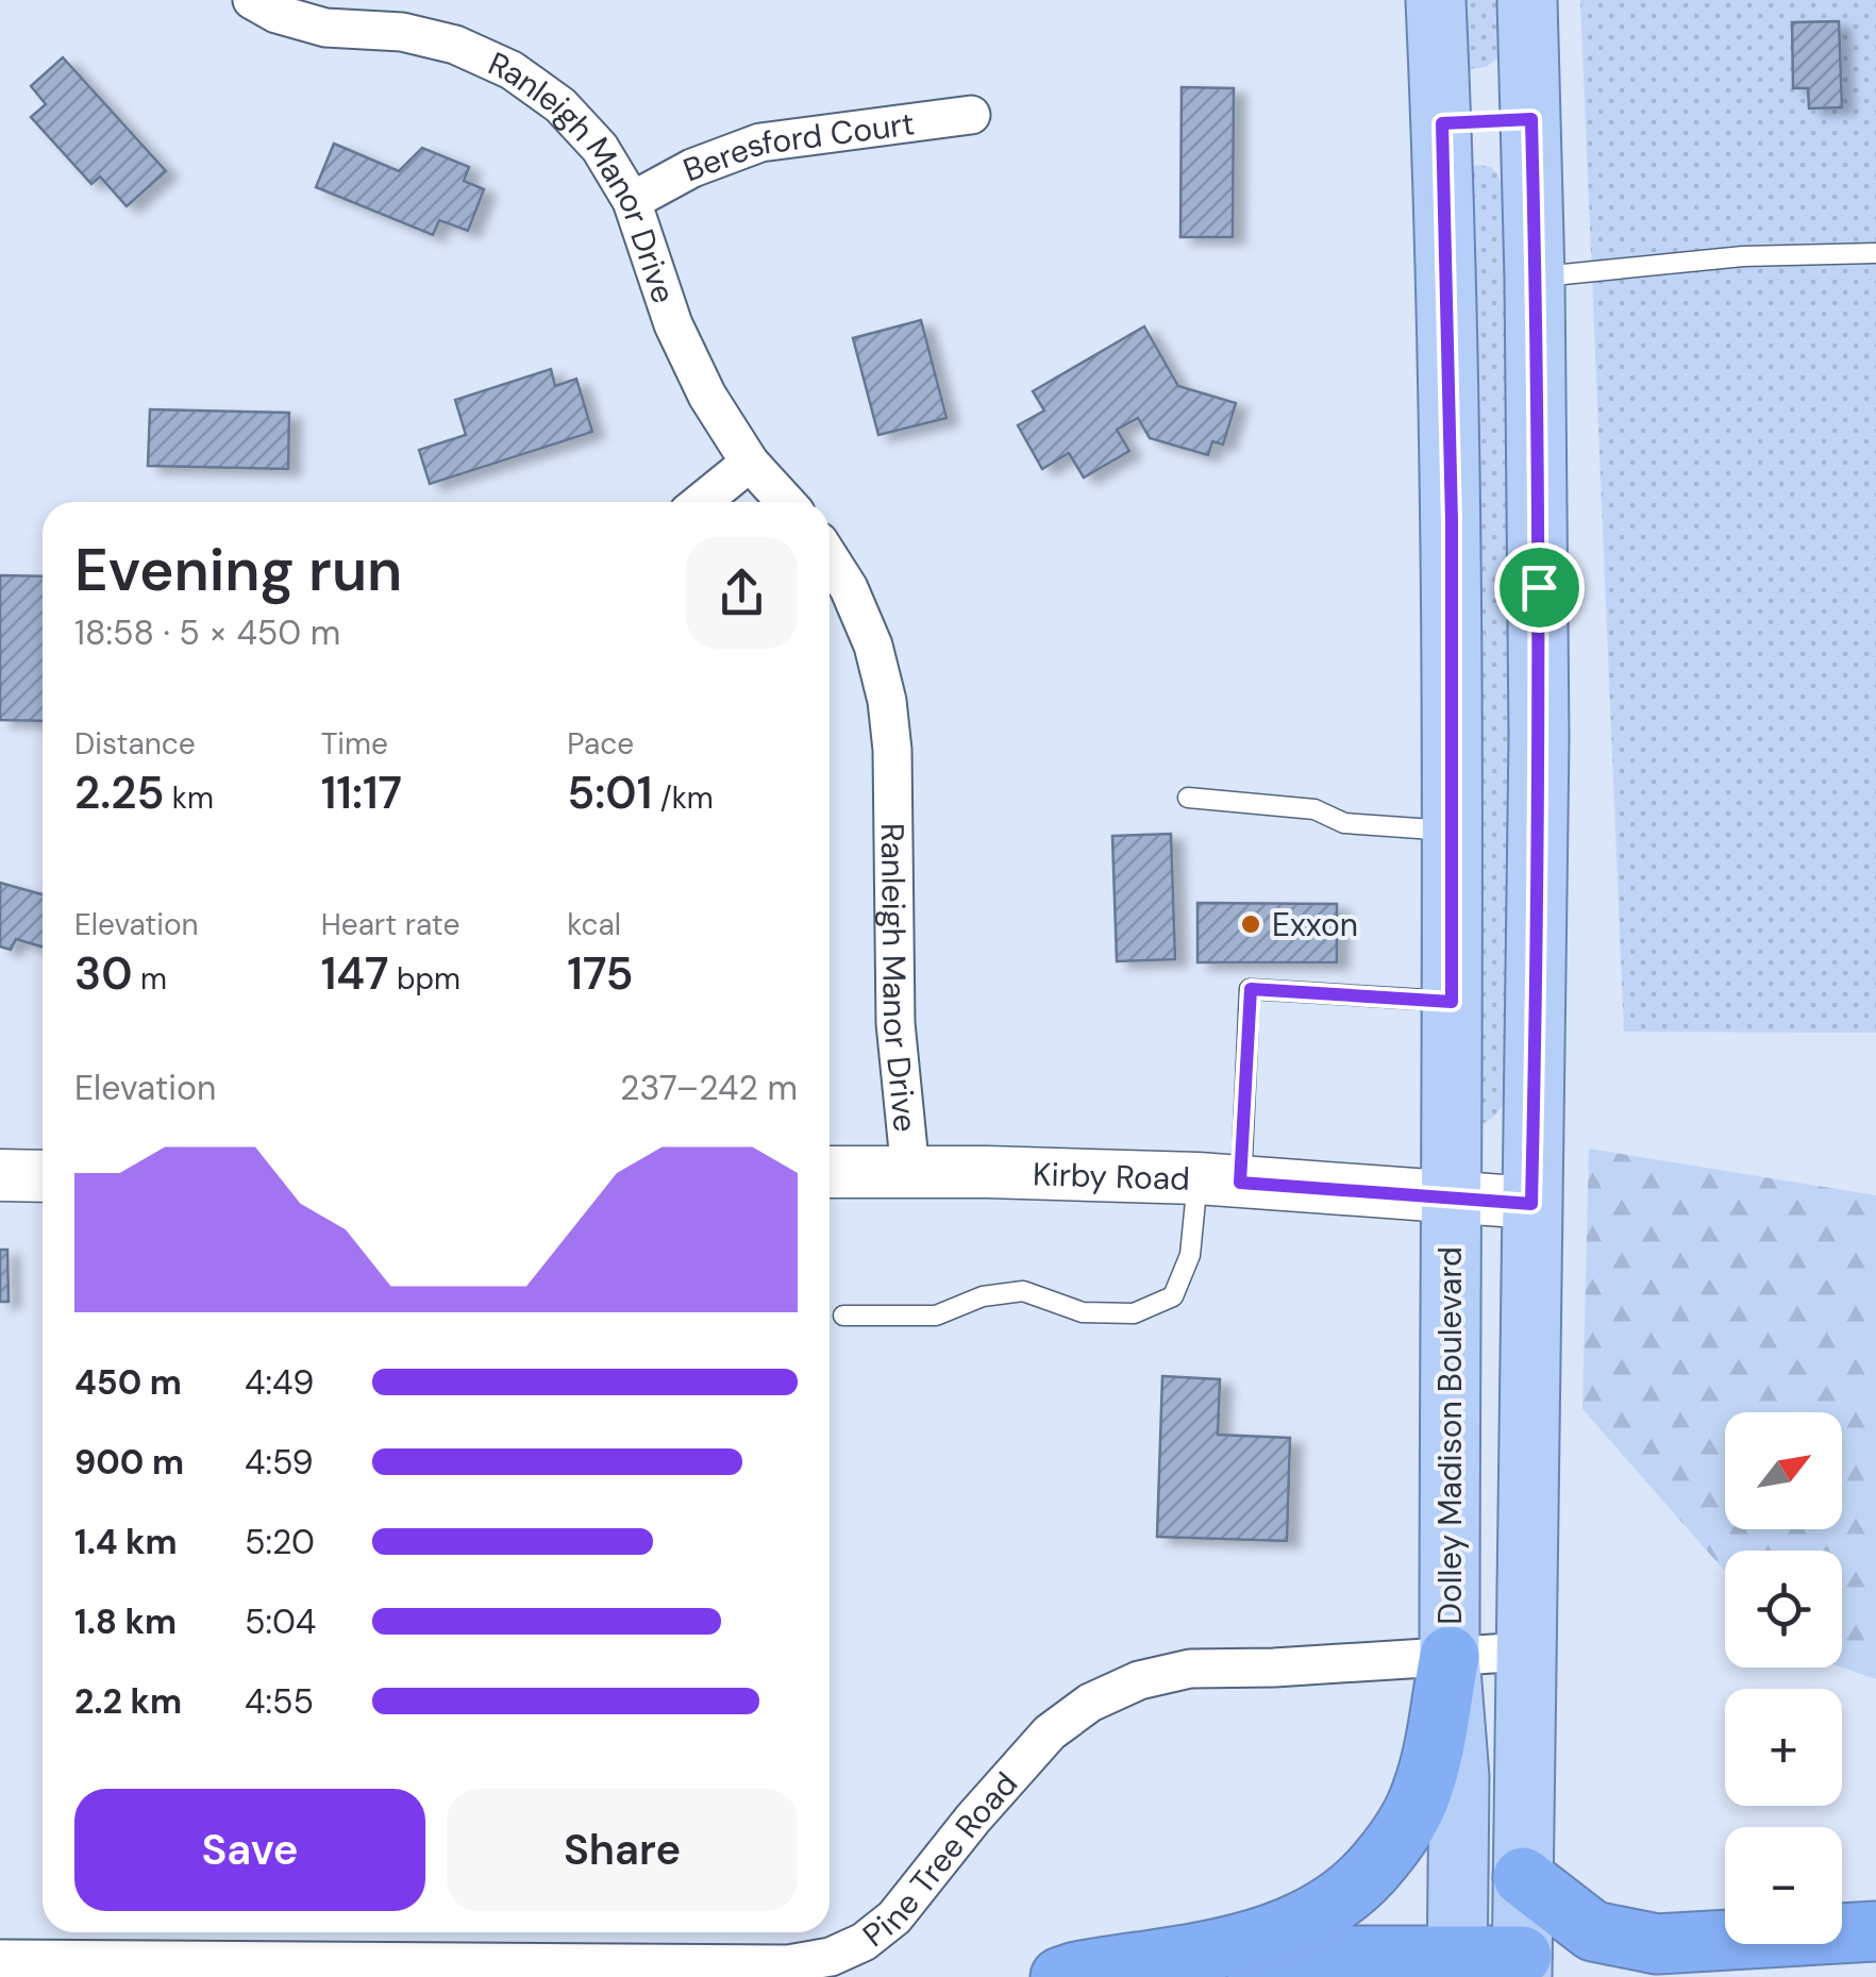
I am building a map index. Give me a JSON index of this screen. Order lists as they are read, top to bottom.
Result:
{
  "streets": {
    "main road": ["Kirby Road", "Dolley Madison Boulevard"],
    "street": ["Beresford Court", "Ranleigh Manor Drive", "Pine Tree Road"]
  },
  "crossings": [
    ["Beresford Court", "Ranleigh Manor Drive"],
    ["Ranleigh Manor Drive", "Kirby Road"],
    ["Kirby Road", "Dolley Madison Boulevard"],
    ["Dolley Madison Boulevard", "Pine Tree Road"]
  ],
  "places": ["Exxon"],
  "north": "top right",
  "page": {
    "heading": ["Evening run", "18:58 · 5 × 450 m"],
    "stats": [
      ["Distance", "2.25 km"],
      ["Time", "11:17"],
      ["Pace", "5:01 /km"],
      ["Elevation", "30 m"],
      ["Heart rate", "147 bpm"],
      ["kcal", "175"]
    ],
    "chart": ["Elevation", "237–242 m"],
    "list": [
      {
        "name": "450 m",
        "note": "4:49"
      },
      {
        "name": "900 m",
        "note": "4:59"
      },
      {
        "name": "1.4 km",
        "note": "5:20"
      },
      {
        "name": "1.8 km",
        "note": "5:04"
      },
      {
        "name": "2.2 km",
        "note": "4:55"
      }
    ],
    "map_buttons": ["+", "−"],
    "buttons": ["Save", "Share"]
  }
}
